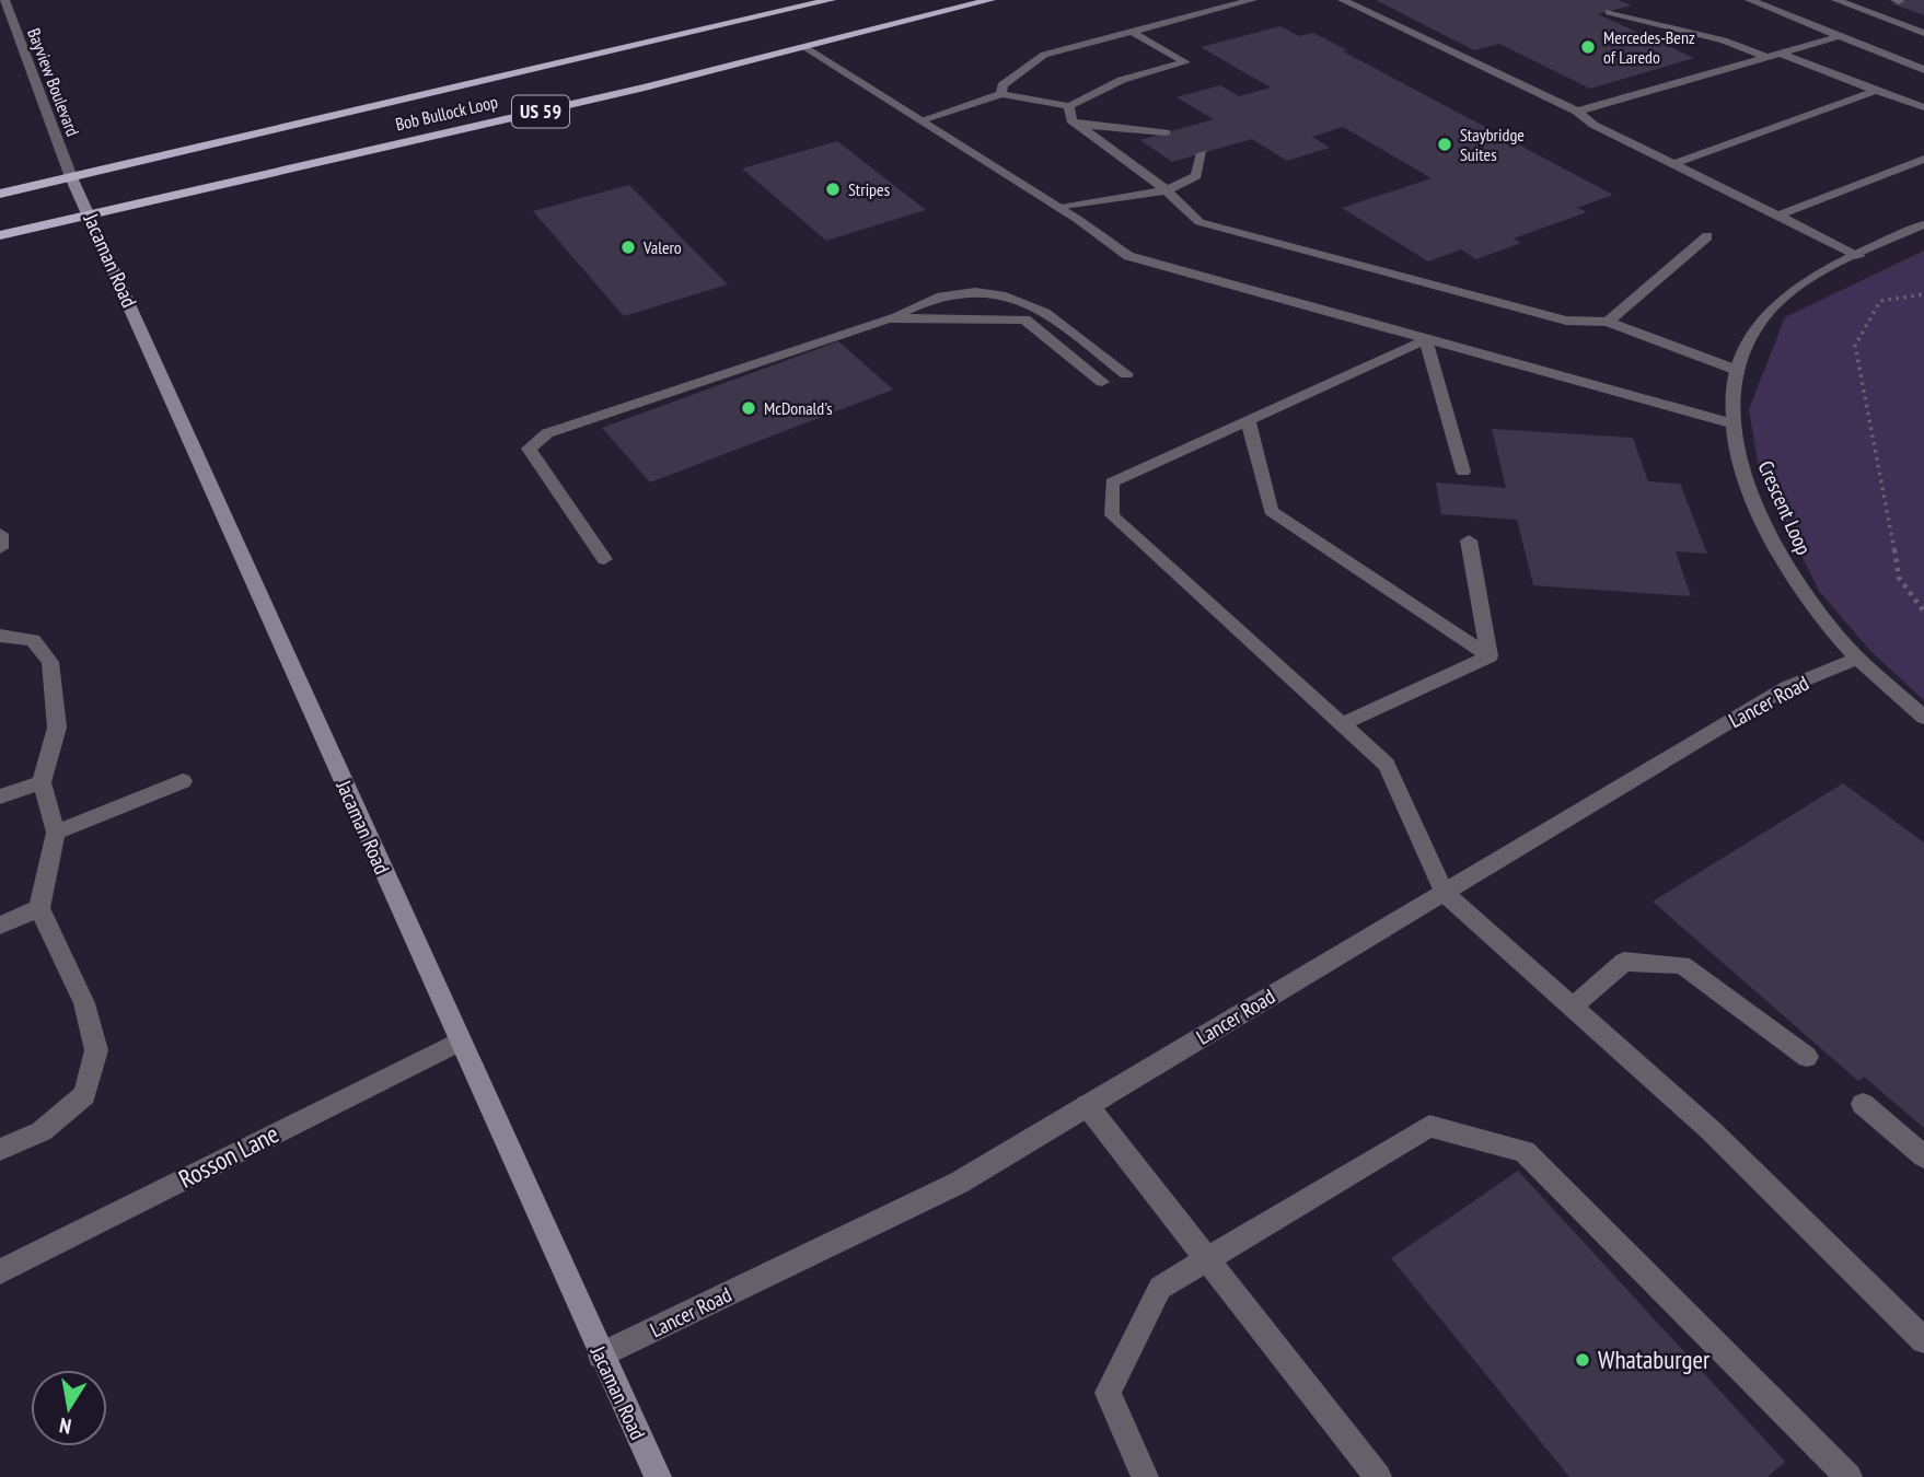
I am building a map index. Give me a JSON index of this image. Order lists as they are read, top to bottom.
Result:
{
  "streets": {
    "highway": ["US 59", "Bob Bullock Loop"],
    "main road": ["Jacaman Road"],
    "street": [
      "Bayview Boulevard",
      "Crescent Loop",
      "Lancer Road",
      "Rosson Lane"
    ]
  },
  "crossings": [
    ["Bayview Boulevard", "Bob Bullock Loop"],
    ["Bayview Boulevard", "Jacaman Road"],
    ["Bob Bullock Loop", "Jacaman Road"],
    ["Jacaman Road", "Lancer Road"],
    ["Jacaman Road", "Rosson Lane"],
    ["Crescent Loop", "Lancer Road"]
  ],
  "places": [
    "Mercedes-Benz of Laredo",
    "Staybridge Suites",
    "Stripes",
    "Valero",
    "McDonald's",
    "Whataburger"
  ],
  "north": "bottom"
}
